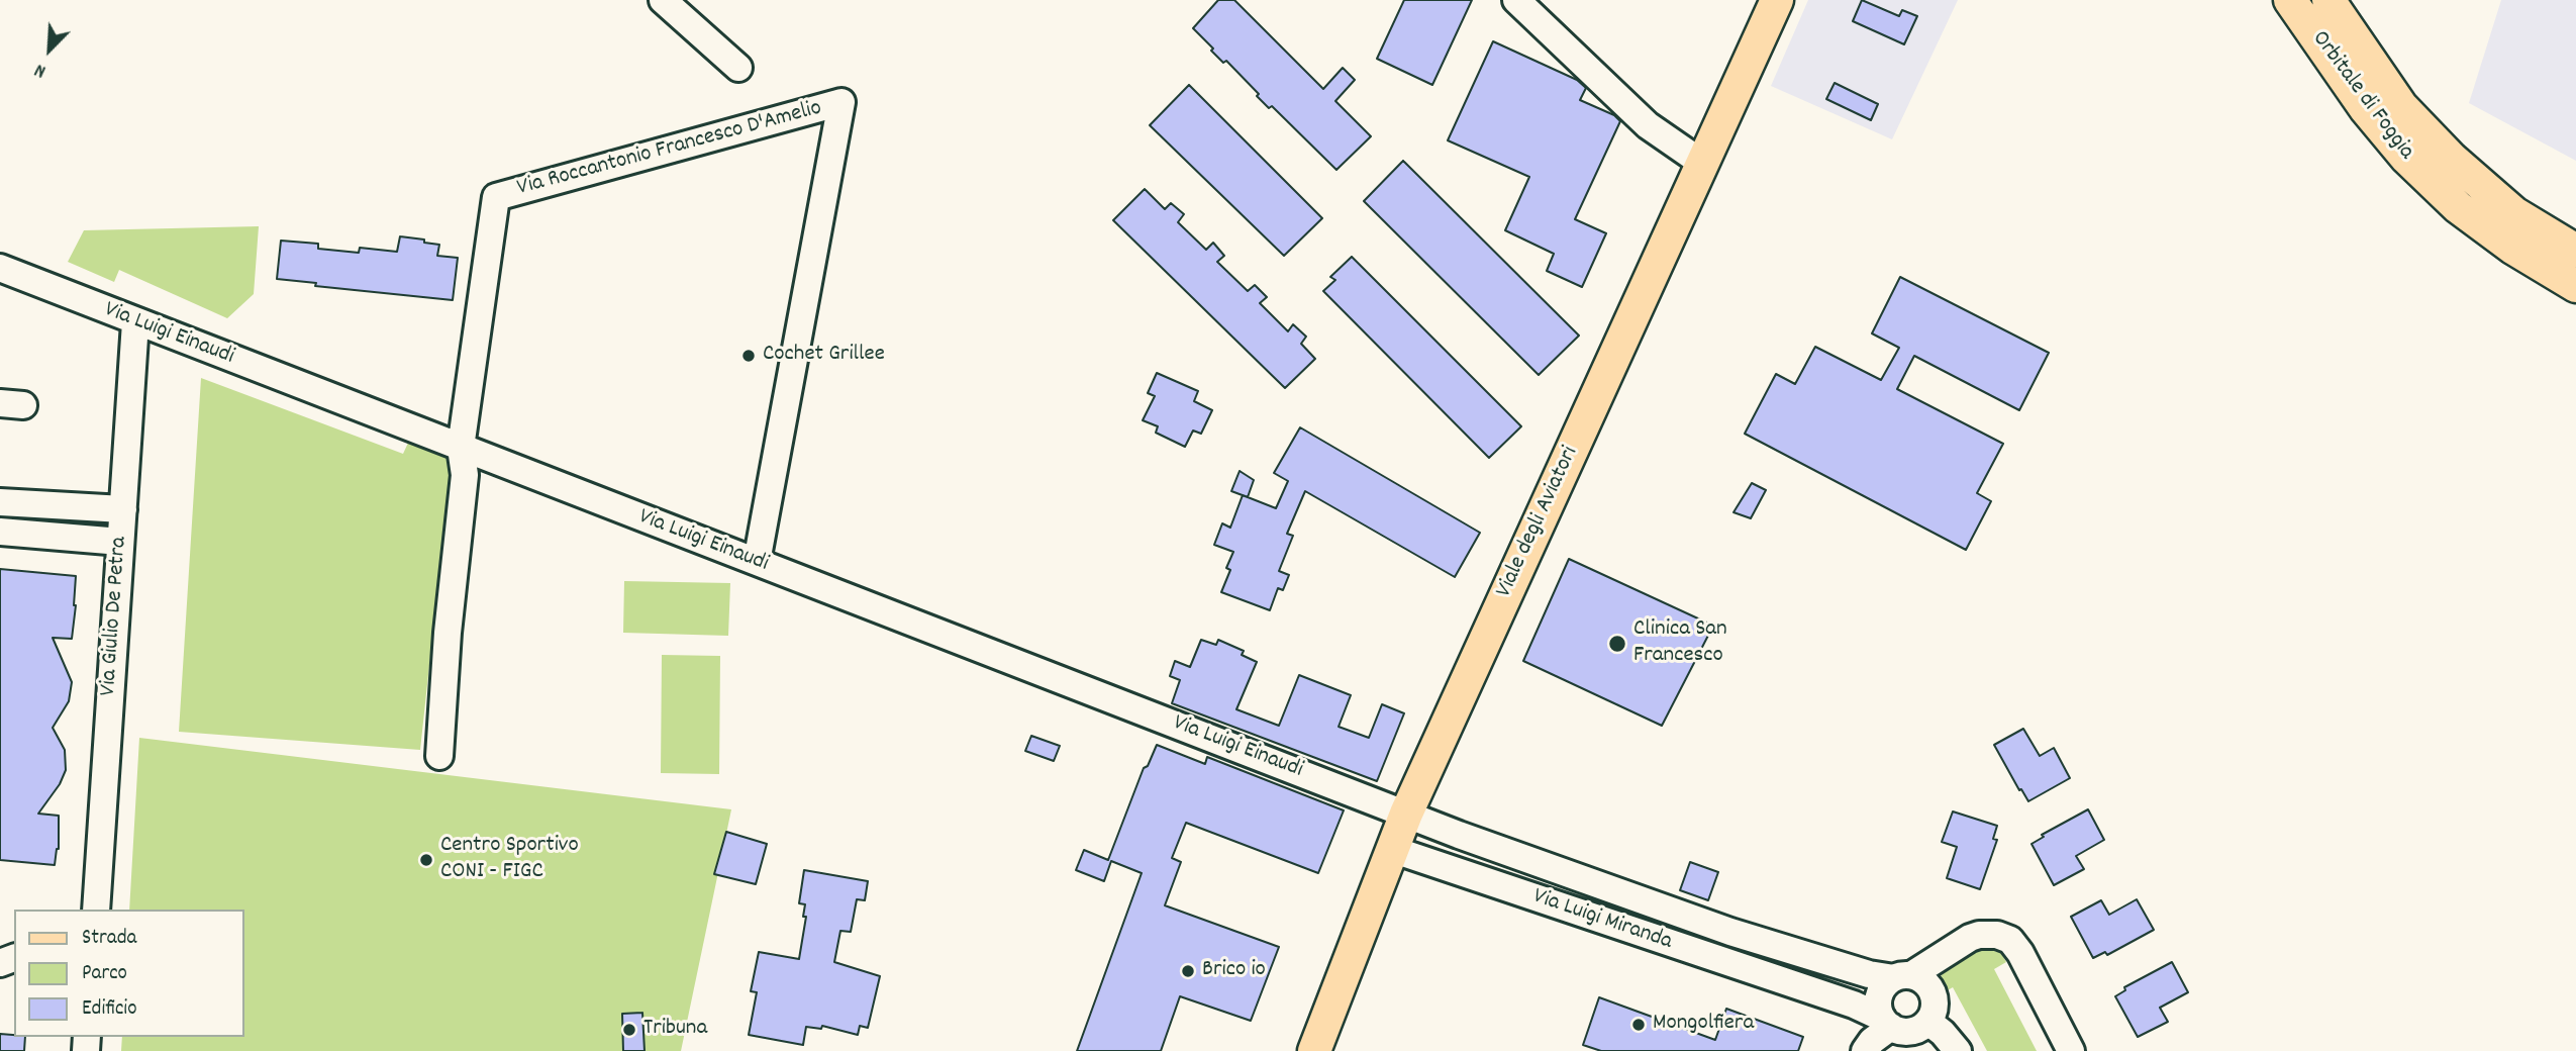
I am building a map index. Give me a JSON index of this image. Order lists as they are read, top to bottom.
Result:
{
  "streets": {
    "main road": ["Orbitale di Foggia", "Viale degli Aviatori"],
    "street": [
      "Via Roccantonio Francesco D'Amelio",
      "Via Luigi Einaudi",
      "Via Giulio De Petra",
      "Via Luigi Miranda"
    ]
  },
  "crossings": [
    ["Via Roccantonio Francesco D'Amelio", "Via Luigi Einaudi"],
    ["Via Luigi Einaudi", "Viale degli Aviatori"],
    ["Via Luigi Einaudi", "Via Giulio De Petra"],
    ["Via Luigi Einaudi", "Via Luigi Miranda"],
    ["Viale degli Aviatori", "Via Luigi Miranda"]
  ],
  "places": [
    "Cochet Grillee",
    "Clinica San Francesco",
    "Centro Sportivo CONI - FIGC",
    "Brico io",
    "Mongolfiera",
    "Tribuna"
  ],
  "legend": ["Strada", "Parco", "Edificio"],
  "north": "bottom left"
}
